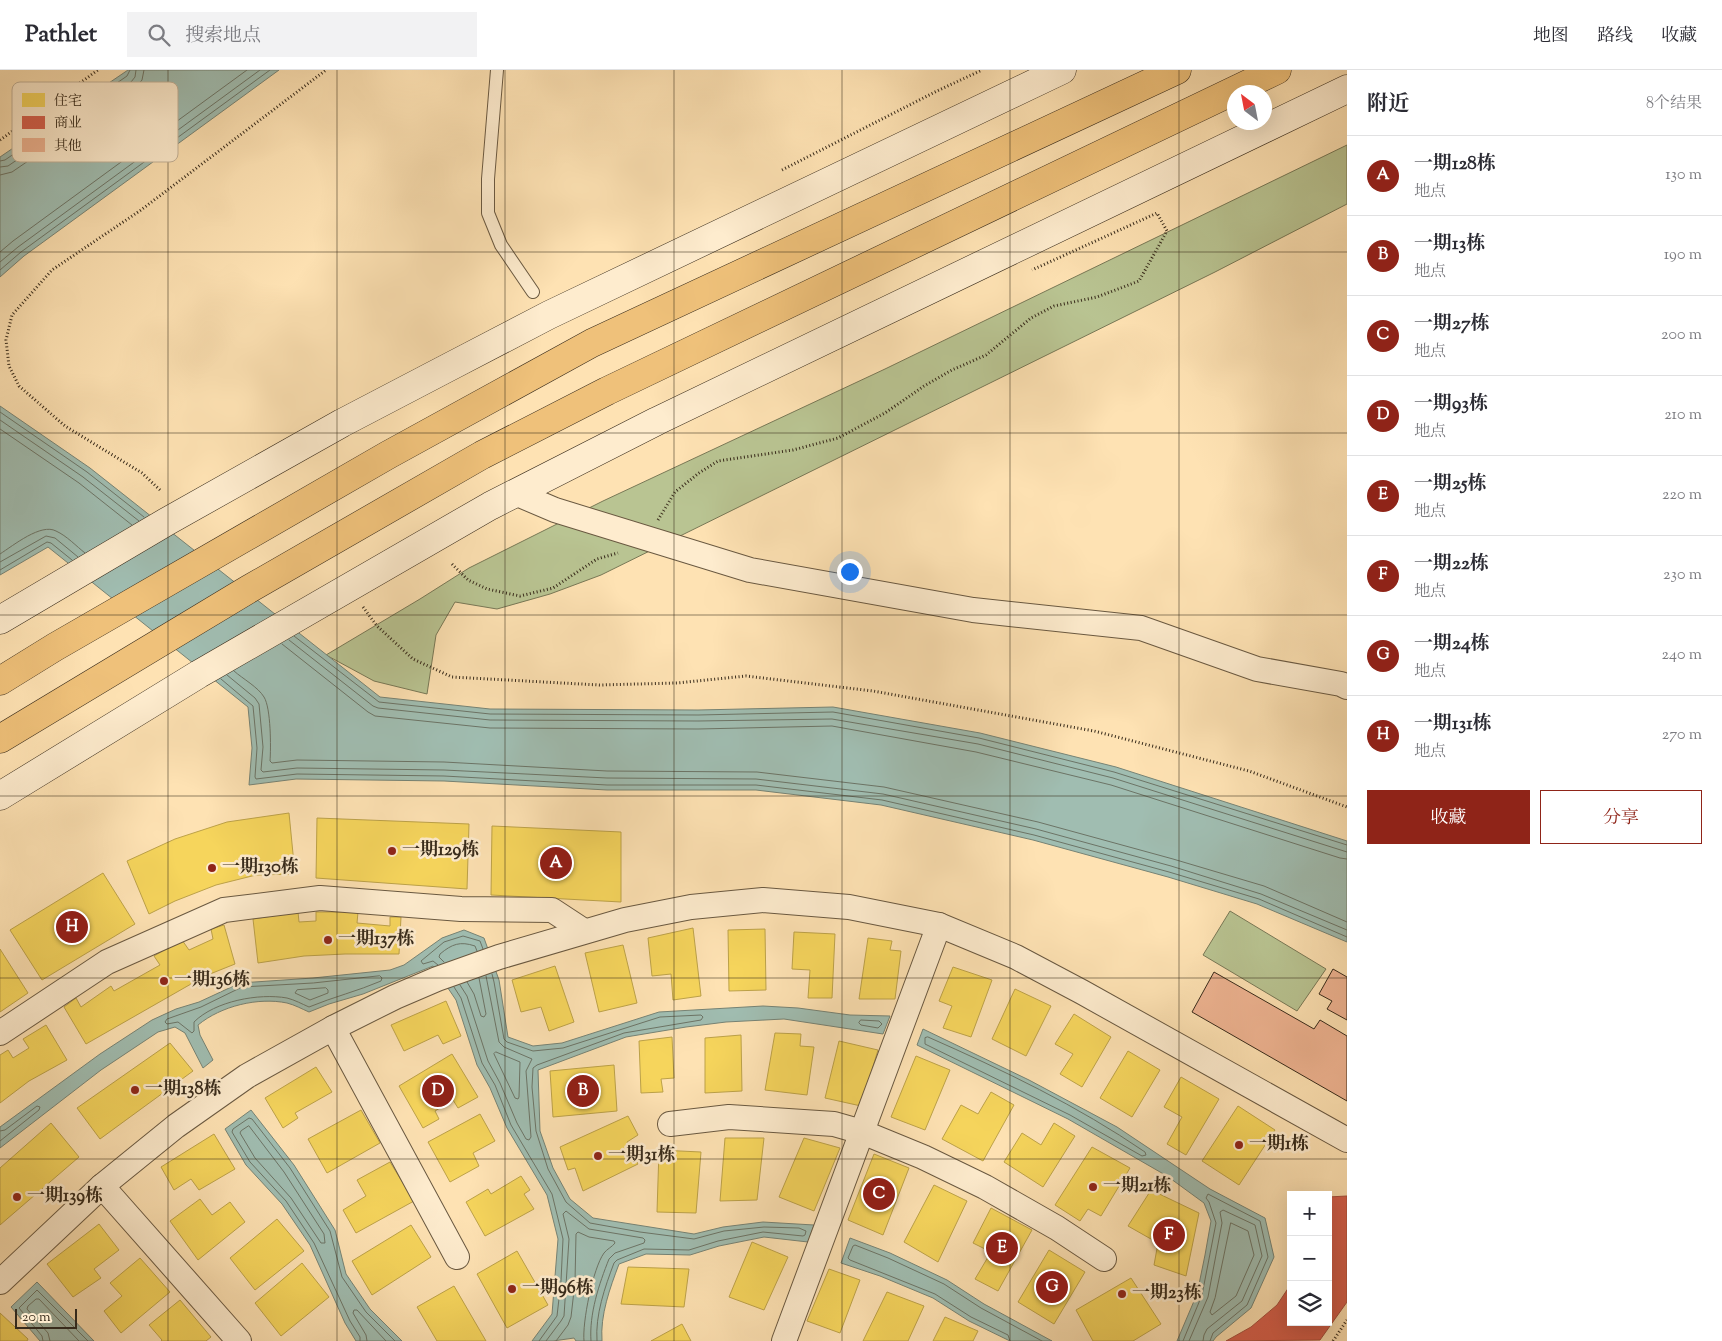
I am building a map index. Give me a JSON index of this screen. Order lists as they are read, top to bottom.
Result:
{
  "places": [
    "一期129栋",
    "一期130栋",
    "一期137栋",
    "一期136栋",
    "一期138栋",
    "一期1栋",
    "一期31栋",
    "一期21栋",
    "一期139栋",
    "一期96栋",
    "一期23栋"
  ],
  "legend": ["住宅", "商业", "其他"],
  "scale_bar": "20 m",
  "north": "top left",
  "page": {
    "header": "Pathlet",
    "search": "搜索地点",
    "nav": ["地图", "路线", "收藏"],
    "heading": ["附近", "8个结果"],
    "list": [
      {
        "mark": "A",
        "name": "一期128栋",
        "note": "地点",
        "value": "130 m"
      },
      {
        "mark": "B",
        "name": "一期13栋",
        "note": "地点",
        "value": "190 m"
      },
      {
        "mark": "C",
        "name": "一期27栋",
        "note": "地点",
        "value": "200 m"
      },
      {
        "mark": "D",
        "name": "一期93栋",
        "note": "地点",
        "value": "210 m"
      },
      {
        "mark": "E",
        "name": "一期25栋",
        "note": "地点",
        "value": "220 m"
      },
      {
        "mark": "F",
        "name": "一期22栋",
        "note": "地点",
        "value": "230 m"
      },
      {
        "mark": "G",
        "name": "一期24栋",
        "note": "地点",
        "value": "240 m"
      },
      {
        "mark": "H",
        "name": "一期131栋",
        "note": "地点",
        "value": "270 m"
      }
    ],
    "buttons": ["收藏", "分享"],
    "pins": [
      "A",
      "H",
      "B",
      "D",
      "C",
      "F",
      "E",
      "G"
    ],
    "map_buttons": ["+", "−"],
    "scale": "20 m"
  }
}
